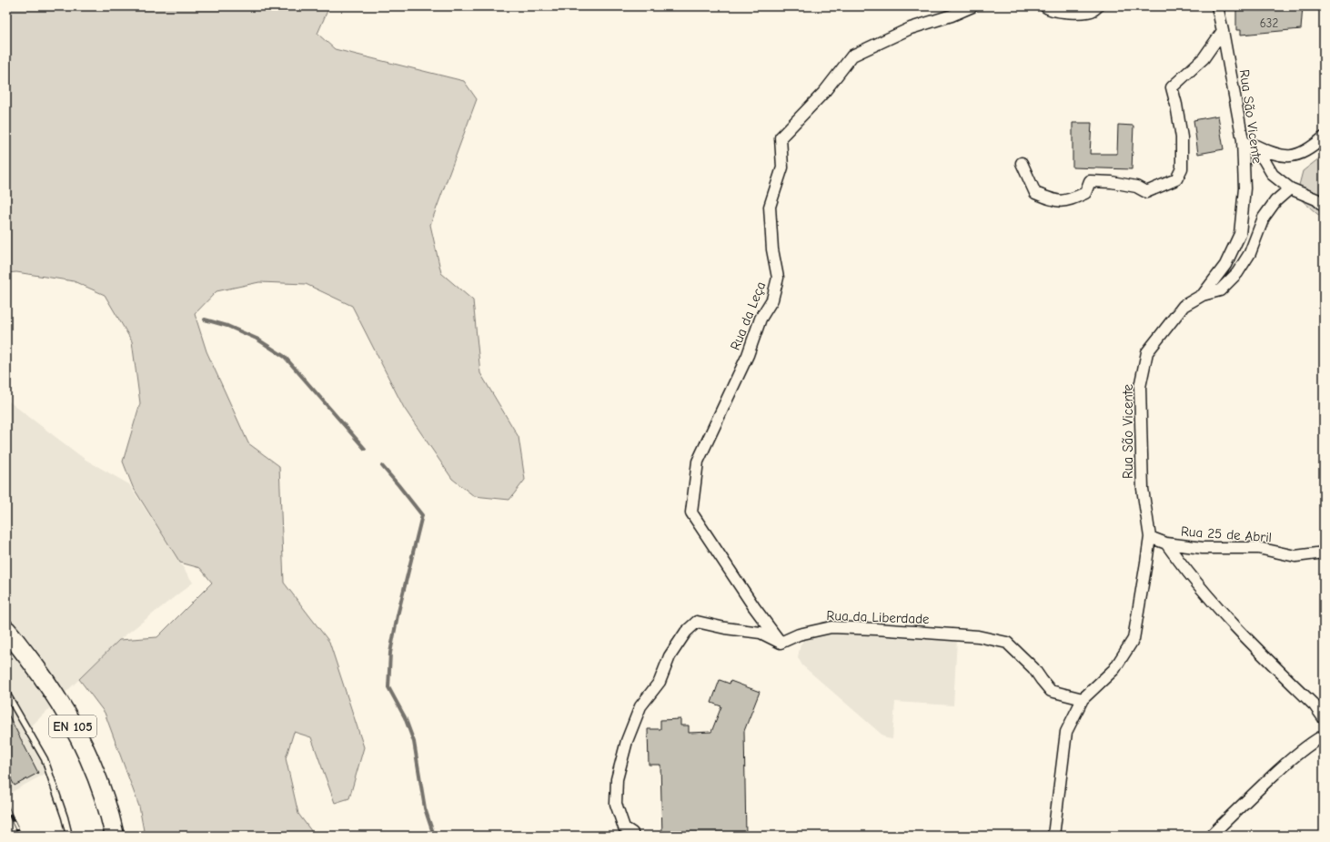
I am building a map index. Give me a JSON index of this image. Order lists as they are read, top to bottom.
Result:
{
  "streets": {
    "main road": ["EN 105"],
    "street": [
      "Rua São Vicente",
      "Rua da Leça",
      "Rua 25 de Abril",
      "Rua da Liberdade"
    ]
  },
  "crossings": [
    ["Rua São Vicente", "Rua 25 de Abril"],
    ["Rua São Vicente", "Rua da Liberdade"],
    ["Rua da Leça", "Rua da Liberdade"]
  ],
  "house_numbers": ["632"]
}
